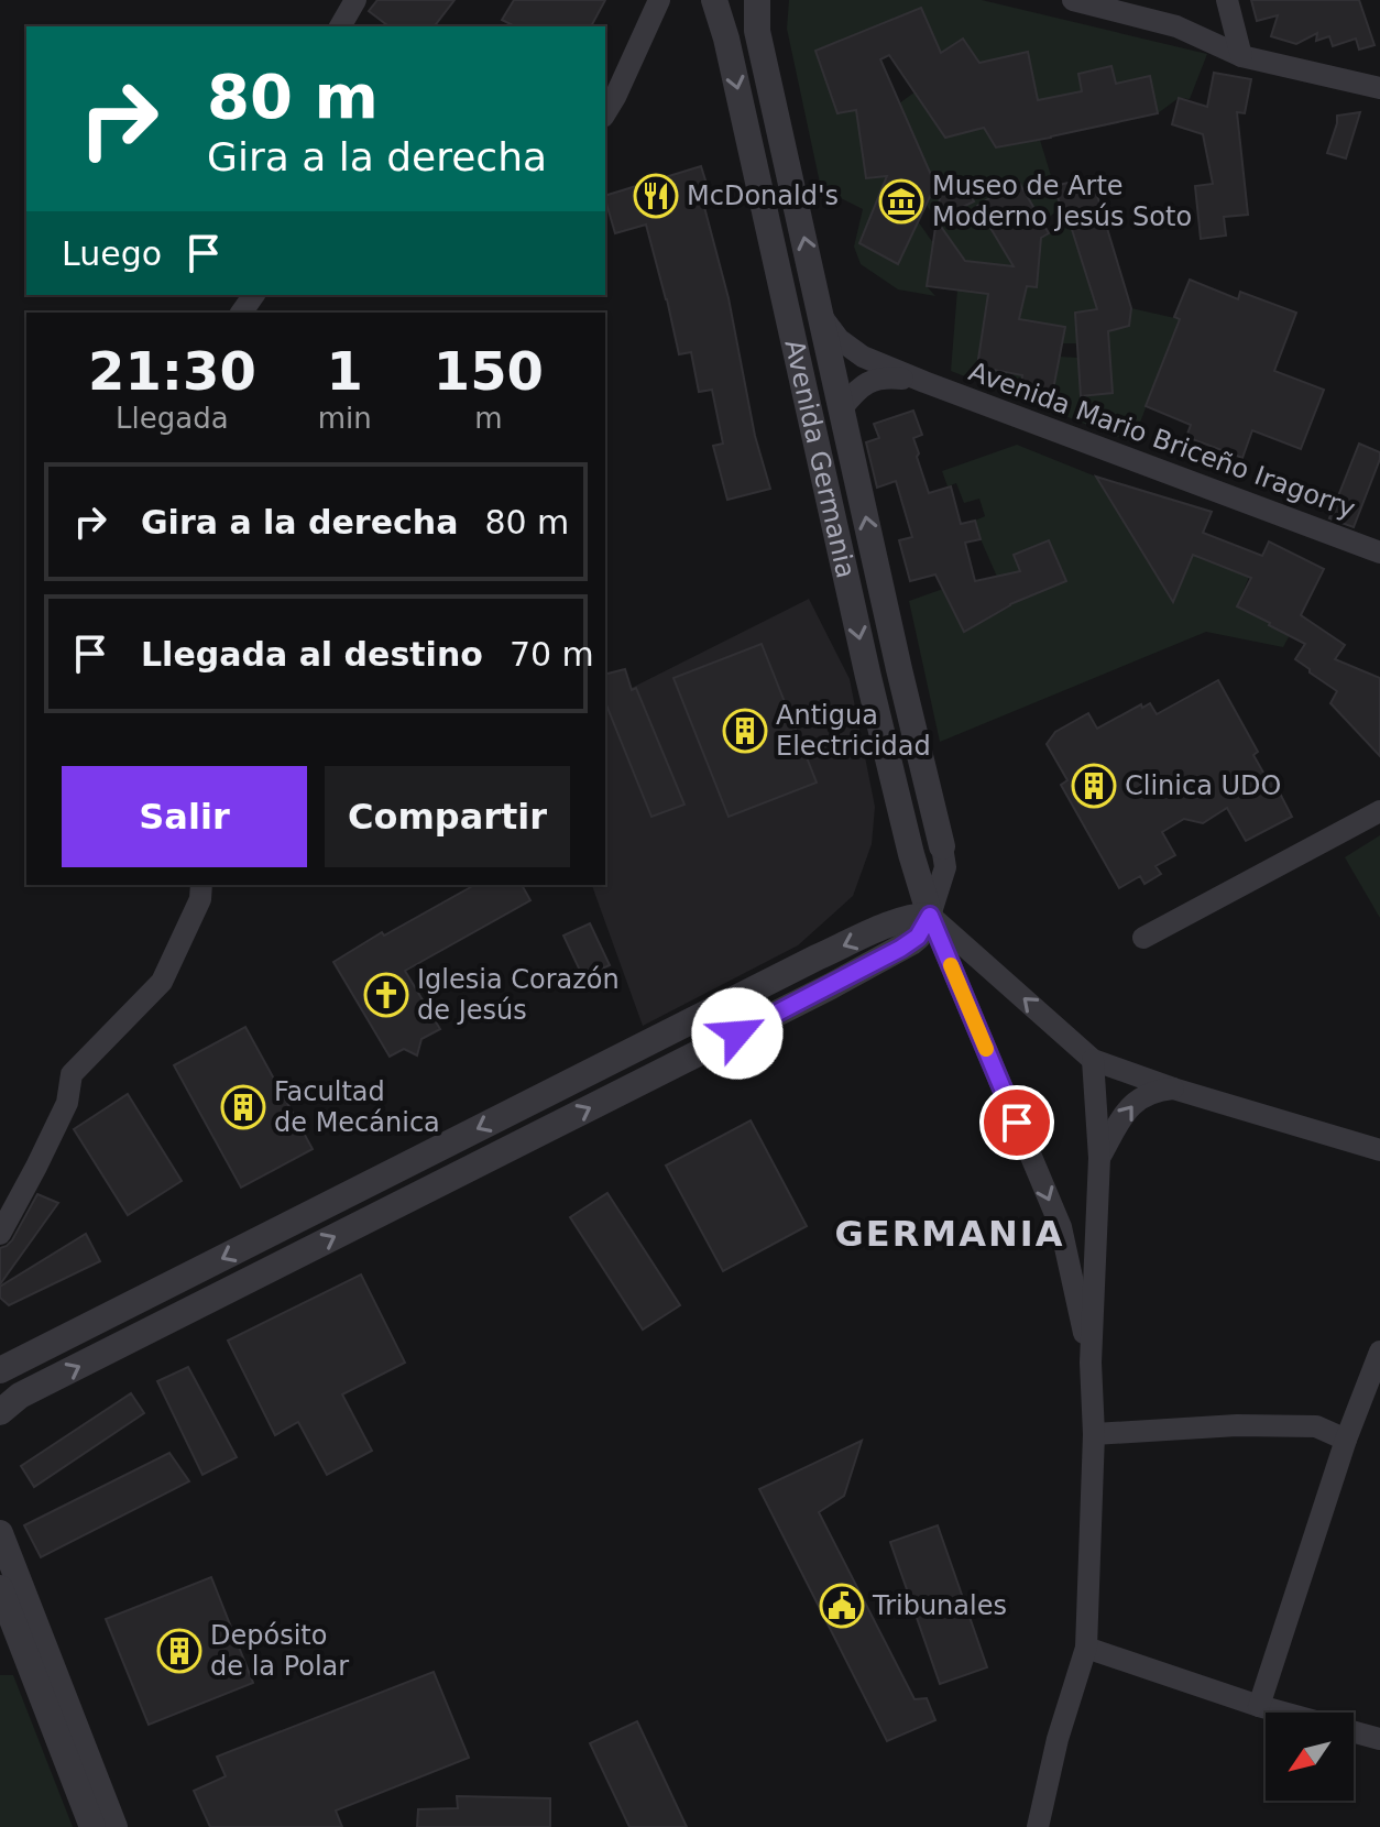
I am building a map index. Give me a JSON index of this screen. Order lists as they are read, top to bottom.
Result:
{
  "streets": {
    "street": ["Avenida Mario Briceño Iragorry", "Avenida Germania"]
  },
  "crossings": [
    ["Avenida Mario Briceño Iragorry", "Avenida Germania"]
  ],
  "districts": ["GERMANIA"],
  "places": {
    "restaurant": ["McDonald's"],
    "museum": ["Museo de Arte Moderno Jesús Soto"],
    "building": [
      "Antigua Electricidad",
      "Clinica UDO",
      "Facultad de Mecánica",
      "Depósito de la Polar"
    ],
    "church": ["Iglesia Corazón de Jesús"],
    "public building": ["Tribunales"]
  },
  "north": "bottom left",
  "page": {
    "turn": ["80 m", "Gira a la derecha"],
    "then": "Luego",
    "eta": [
      "21:30",
      "Llegada",
      "1",
      "min",
      "150",
      "m"
    ],
    "list": [
      {
        "name": "Gira a la derecha",
        "value": "80 m"
      },
      {
        "name": "Llegada al destino",
        "value": "70 m"
      }
    ],
    "buttons": ["Salir", "Compartir"]
  }
}
